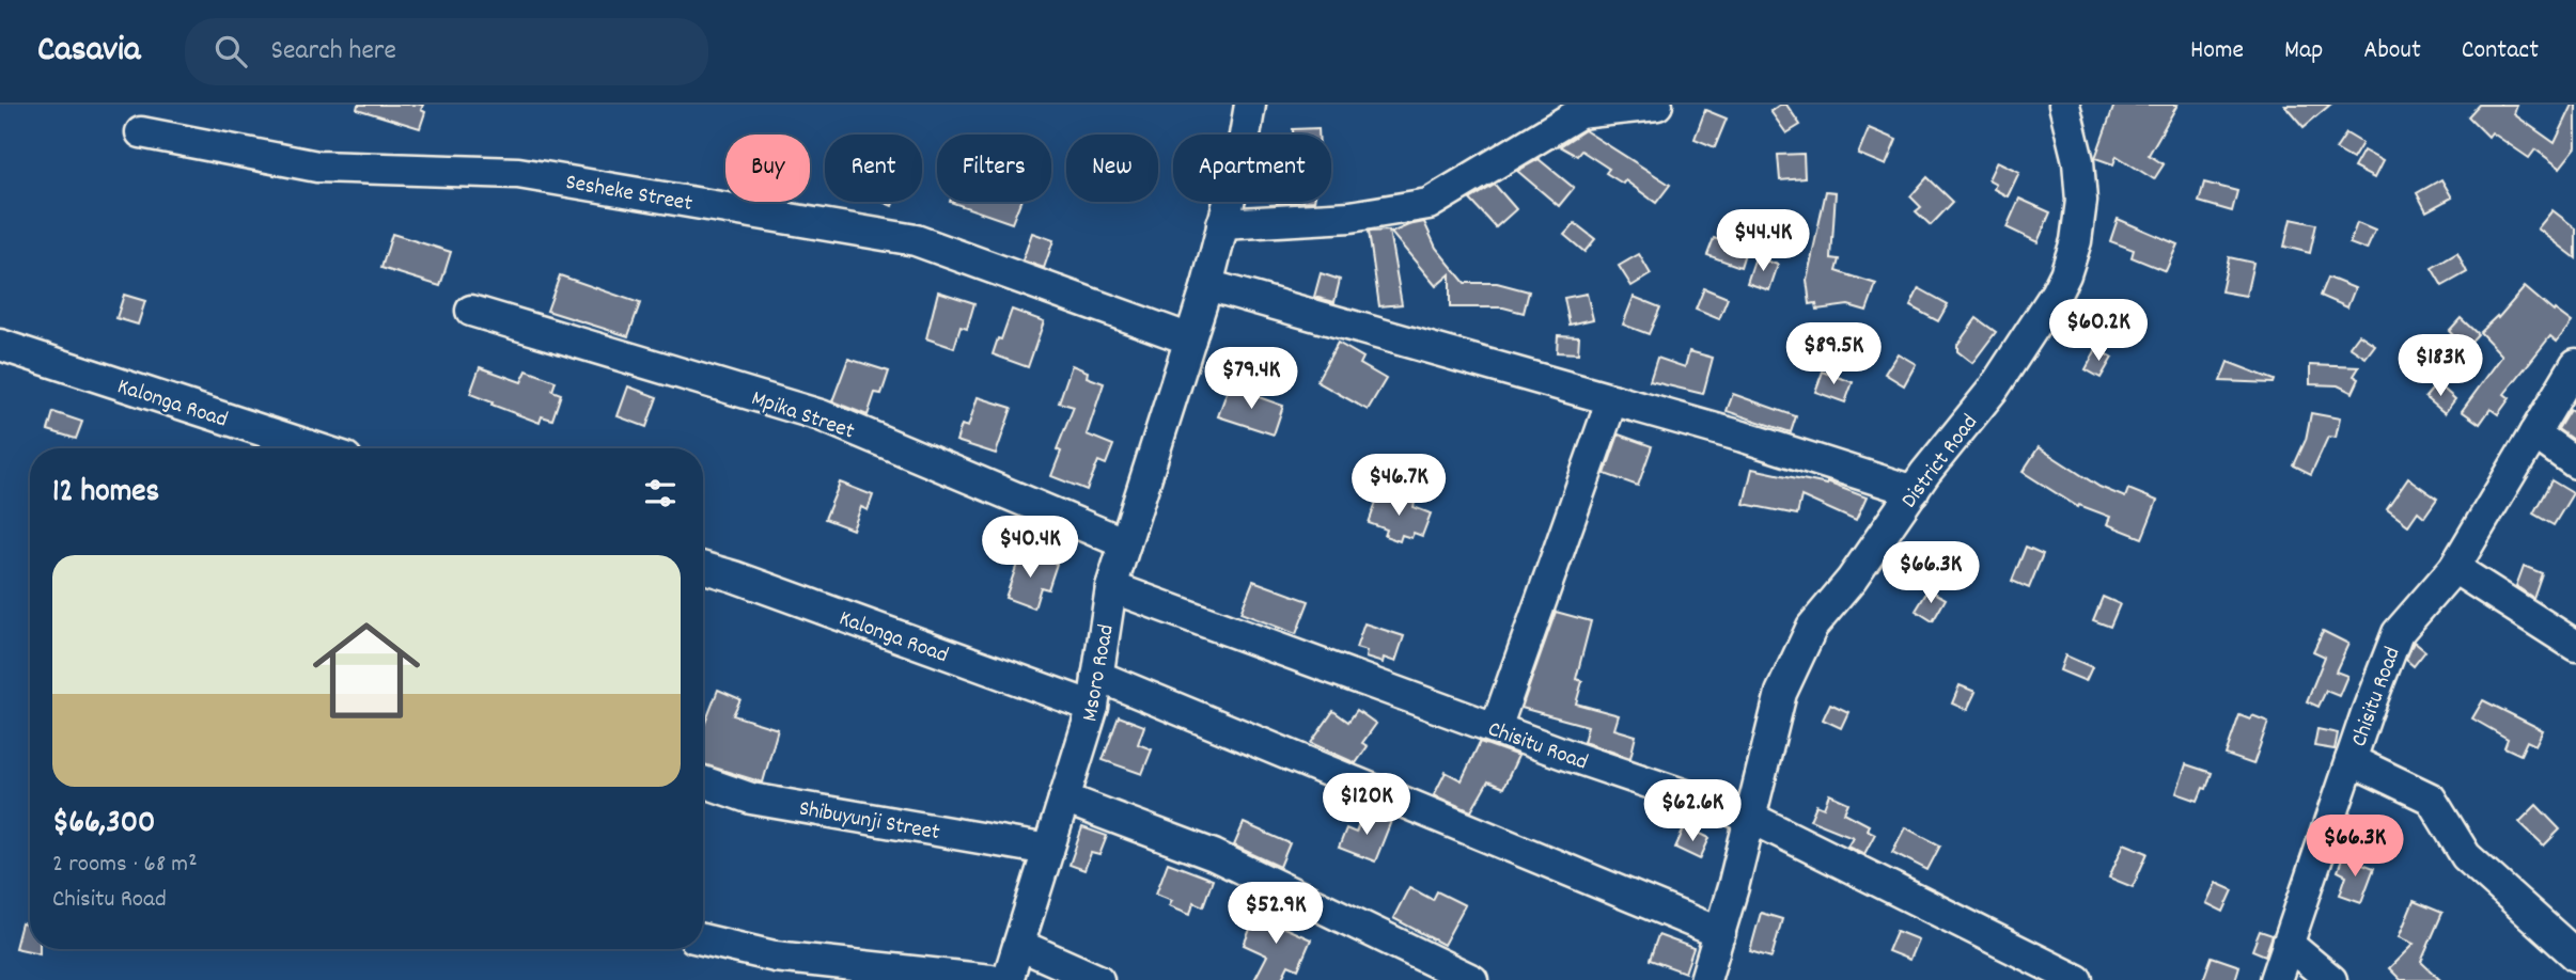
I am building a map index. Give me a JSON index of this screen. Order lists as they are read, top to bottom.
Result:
{
  "streets": {
    "street": [
      "Sesheke Street",
      "Kalonga Road",
      "Mpika Street",
      "District Road",
      "Msoro Road",
      "Chisitu Road",
      "Shibuyunji Street"
    ]
  },
  "crossings": [
    ["Sesheke Street", "Msoro Road"],
    ["Kalonga Road", "Msoro Road"],
    ["Mpika Street", "Msoro Road"],
    ["District Road", "Chisitu Road"],
    ["Msoro Road", "Chisitu Road"],
    ["Msoro Road", "Shibuyunji Street"]
  ],
  "page": {
    "header": "Casavia",
    "search": "Search here",
    "nav": [
      "Home",
      "Map",
      "About",
      "Contact"
    ],
    "chip": [
      "Buy",
      "Rent",
      "Filters",
      "New",
      "Apartment"
    ],
    "price": [
      "$44.4K",
      "$60.2K",
      "$89.5K",
      "$183K",
      "$79.4K",
      "$46.7K",
      "$40.4K",
      "$66.3K",
      "$120K",
      "$62.6K",
      "$66.3K",
      "$52.9K"
    ],
    "heading": "12 homes",
    "list": [
      {
        "name": "$66,300",
        "note": "2 rooms · 68 m² · Chisitu Road"
      }
    ]
  }
}
